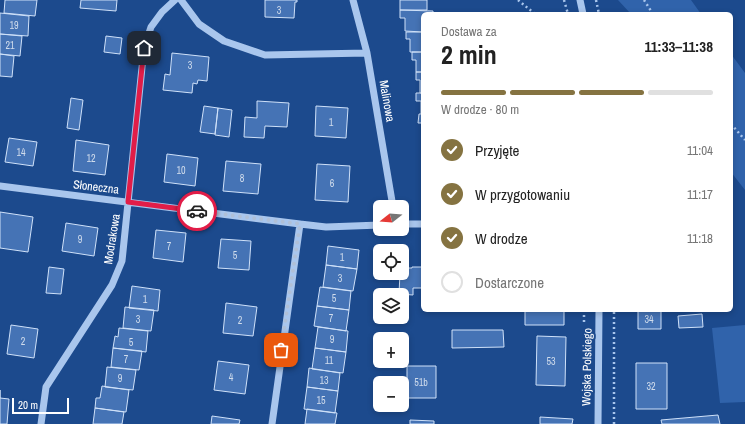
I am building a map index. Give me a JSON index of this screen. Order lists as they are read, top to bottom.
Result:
{
  "streets": {
    "street": [
      "Malinowa",
      "Słoneczna",
      "Modrakowa",
      "Wojska Polskiego"
    ]
  },
  "crossings": [
    ["Słoneczna", "Modrakowa"]
  ],
  "house_numbers": [
    "3",
    "19",
    "21",
    "3",
    "1",
    "14",
    "12",
    "10",
    "8",
    "6",
    "9",
    "7",
    "5",
    "1",
    "3",
    "5",
    "1",
    "7",
    "3",
    "34",
    "2",
    "9",
    "2",
    "5",
    "7",
    "11",
    "53",
    "4",
    "9",
    "13",
    "51b",
    "32",
    "15"
  ],
  "scale_bar": "20 m",
  "north": "left",
  "page": {
    "heading": ["2 min", "Dostawa za", "11:33–11:38"],
    "bar": "W drodze · 80 m",
    "list": [
      ["Przyjęte", "11:04"],
      ["W przygotowaniu", "11:17"],
      ["W drodze", "11:18"],
      "Dostarczone"
    ],
    "map_buttons": ["+", "−"],
    "scale": "20 m"
  }
}
